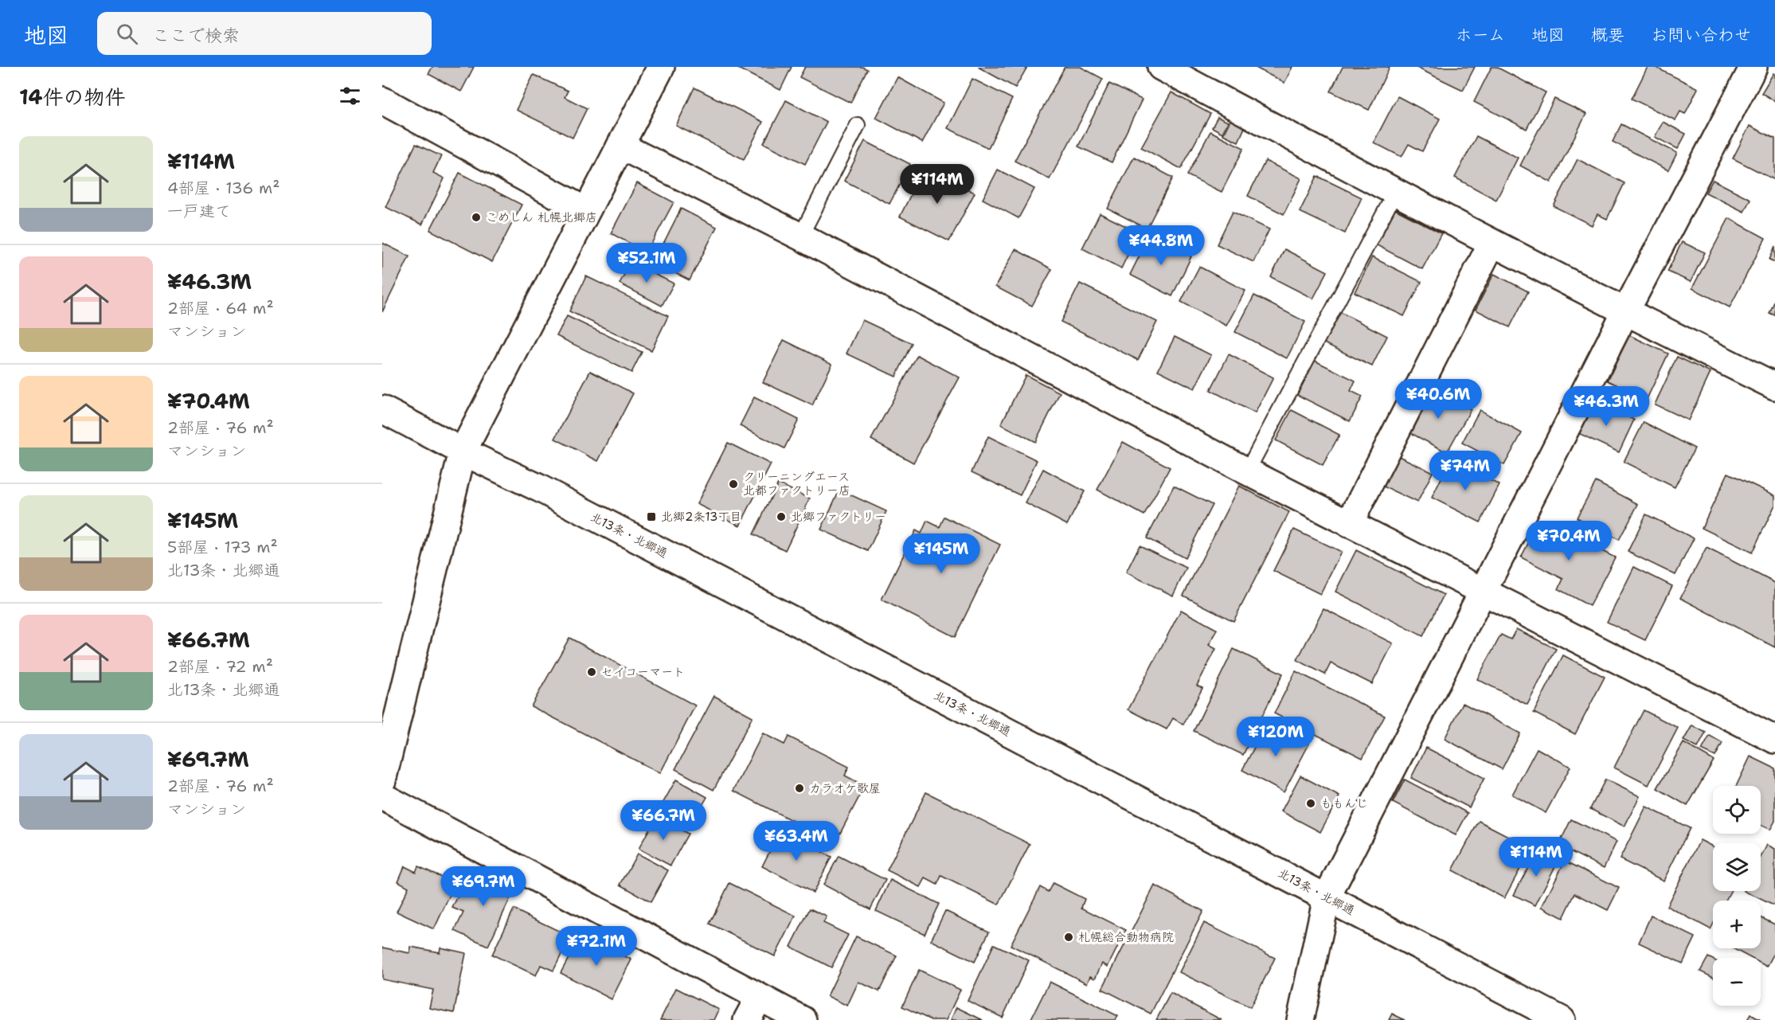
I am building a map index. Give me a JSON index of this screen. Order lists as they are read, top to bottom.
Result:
{
  "streets": {
    "street": ["北13条・北郷通"]
  },
  "places": {
    "other": [
      "こめしん 札幌北郷店",
      "クリーニングエース 北都ファクトリー店",
      "北郷ファクトリー",
      "セイコーマート",
      "カラオケ歌屋",
      "ももんじ",
      "札幌総合動物病院"
    ],
    "transit": ["北郷2条13丁目"]
  },
  "page": {
    "header": "地図",
    "search": "ここで検索",
    "nav": [
      "ホーム",
      "地図",
      "概要",
      "お問い合わせ"
    ],
    "heading": "14件の物件",
    "list": [
      {
        "name": "¥114M",
        "note": "4部屋 · 136 m² · 一戸建て"
      },
      {
        "name": "¥46.3M",
        "note": "2部屋 · 64 m² · マンション"
      },
      {
        "name": "¥70.4M",
        "note": "2部屋 · 76 m² · マンション"
      },
      {
        "name": "¥145M",
        "note": "5部屋 · 173 m² · 北13条・北郷通"
      },
      {
        "name": "¥66.7M",
        "note": "2部屋 · 72 m² · 北13条・北郷通"
      },
      {
        "name": "¥69.7M",
        "note": "2部屋 · 76 m² · マンション"
      }
    ],
    "price": [
      "¥114M",
      "¥44.8M",
      "¥52.1M",
      "¥40.6M",
      "¥46.3M",
      "¥74M",
      "¥70.4M",
      "¥145M",
      "¥120M",
      "¥66.7M",
      "¥63.4M",
      "¥114M",
      "¥69.7M",
      "¥72.1M"
    ],
    "map_buttons": ["+", "−"]
  }
}
